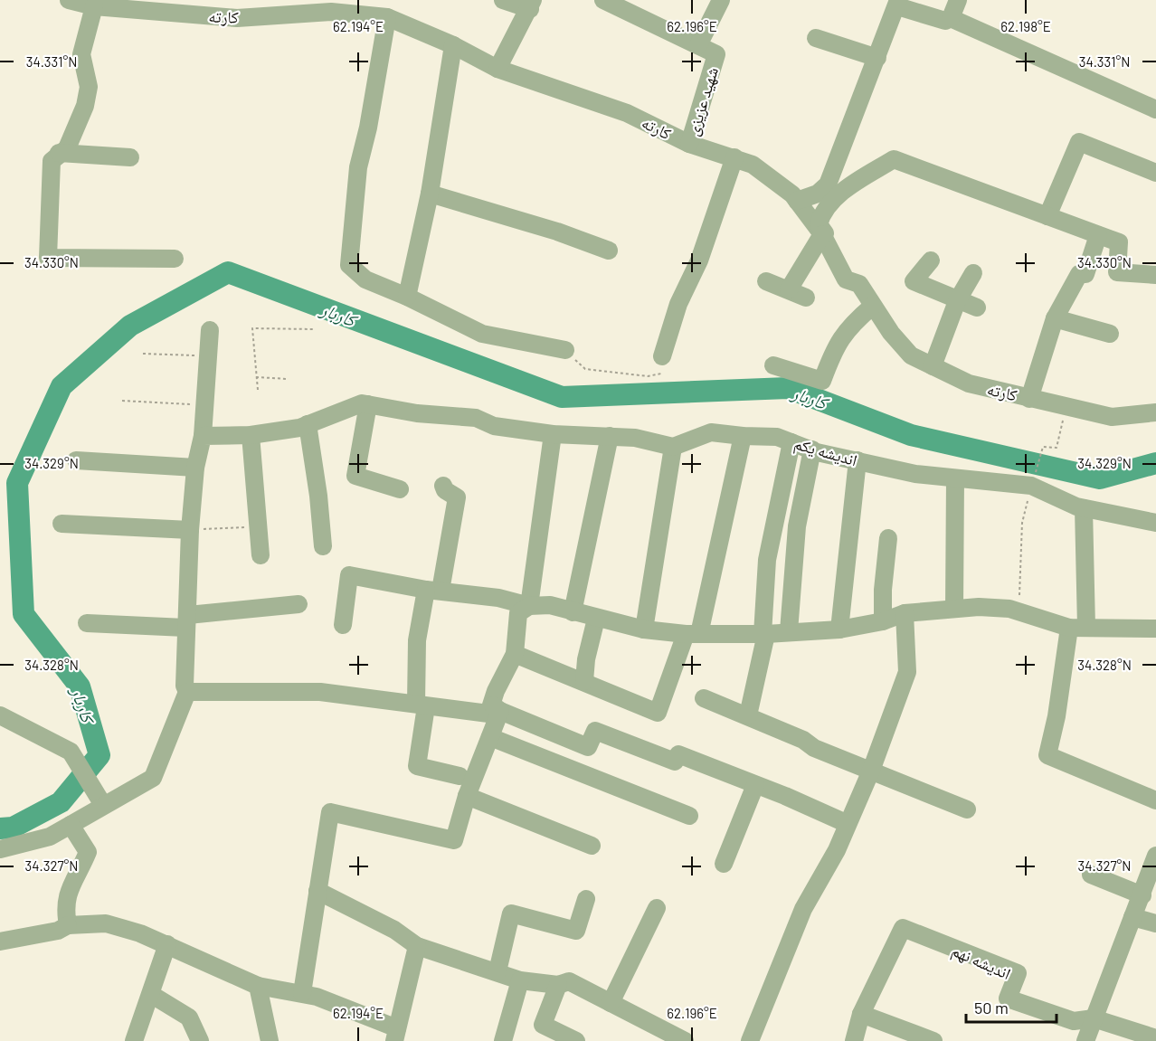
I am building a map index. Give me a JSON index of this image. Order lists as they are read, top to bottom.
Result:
{
  "streets": {
    "street": [
      "کارته",
      "شهید عزیزی",
      "اندیشه یکم",
      "اندیشه نهم"
    ]
  },
  "crossings": [
    ["کارته", "شهید عزیزی"]
  ],
  "water": ["کاربار"],
  "scale_bar": "50 m",
  "coordinates": [
    "62.194°E",
    "62.196°E",
    "62.198°E",
    "34.331°N",
    "34.330°N",
    "34.329°N",
    "34.328°N",
    "34.327°N"
  ]
}
